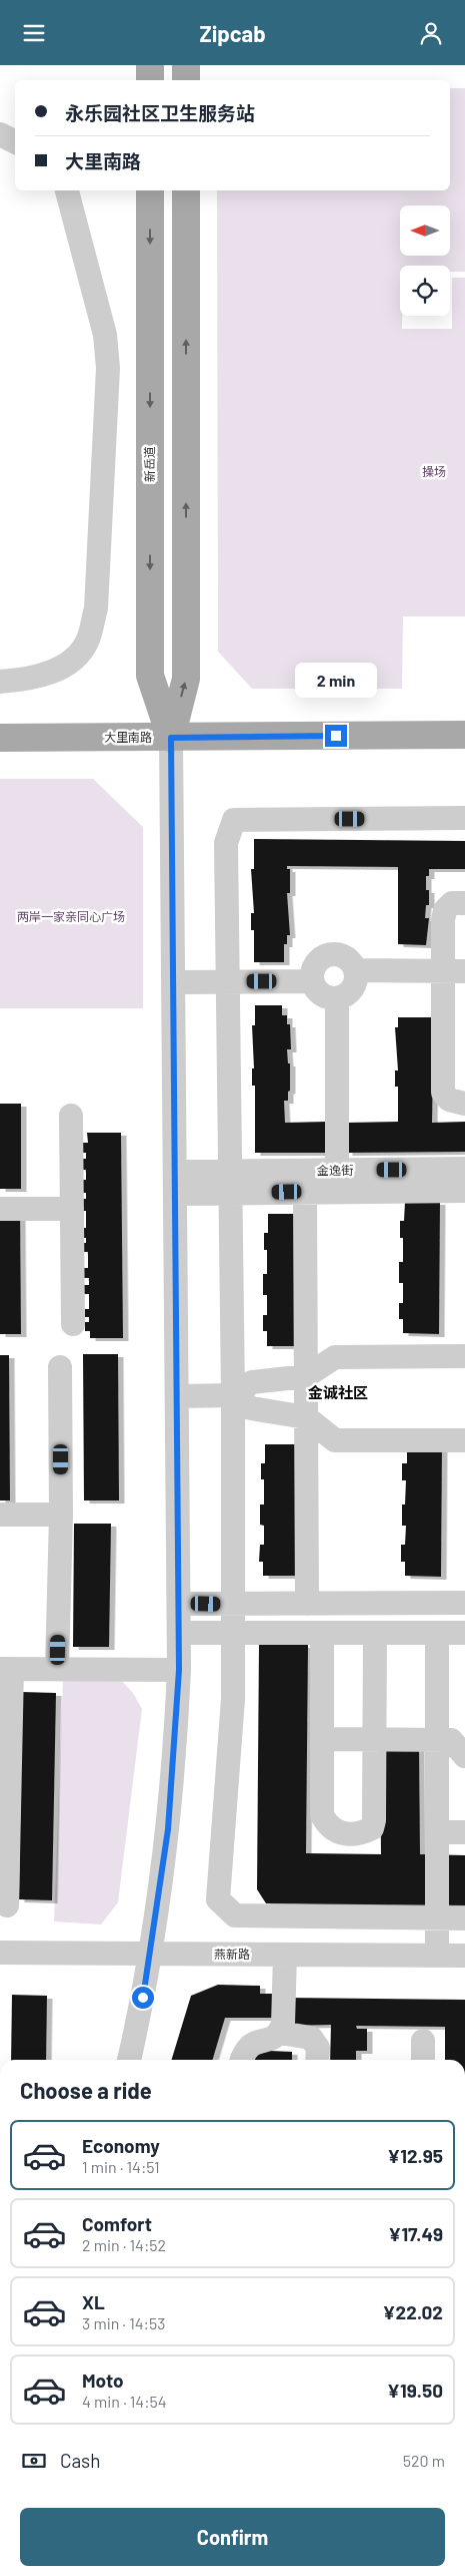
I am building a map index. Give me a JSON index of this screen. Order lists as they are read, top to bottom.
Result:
{
  "streets": {
    "main road": ["新岳道", "大里南路"],
    "street": ["金逸街", "燕新路"]
  },
  "crossings": [
    ["新岳道", "大里南路"],
    ["新岳道", "金逸街"],
    ["新岳道", "燕新路"]
  ],
  "districts": ["金诚社区"],
  "parks": ["操场", "两岸一家亲同心广场"],
  "north": "left",
  "page": {
    "header": "Zipcab",
    "banner": ["永乐园社区卫生服务站", "大里南路"],
    "bubble": "2 min",
    "heading": "Choose a ride",
    "list": [
      {
        "name": "Economy",
        "note": "1 min · 14:51",
        "value": "¥12.95"
      },
      {
        "name": "Comfort",
        "note": "2 min · 14:52",
        "value": "¥17.49"
      },
      {
        "name": "XL",
        "note": "3 min · 14:53",
        "value": "¥22.02"
      },
      {
        "name": "Moto",
        "note": "4 min · 14:54",
        "value": "¥19.50"
      }
    ],
    "pay": ["Cash", "520 m"],
    "buttons": "Confirm"
  }
}
